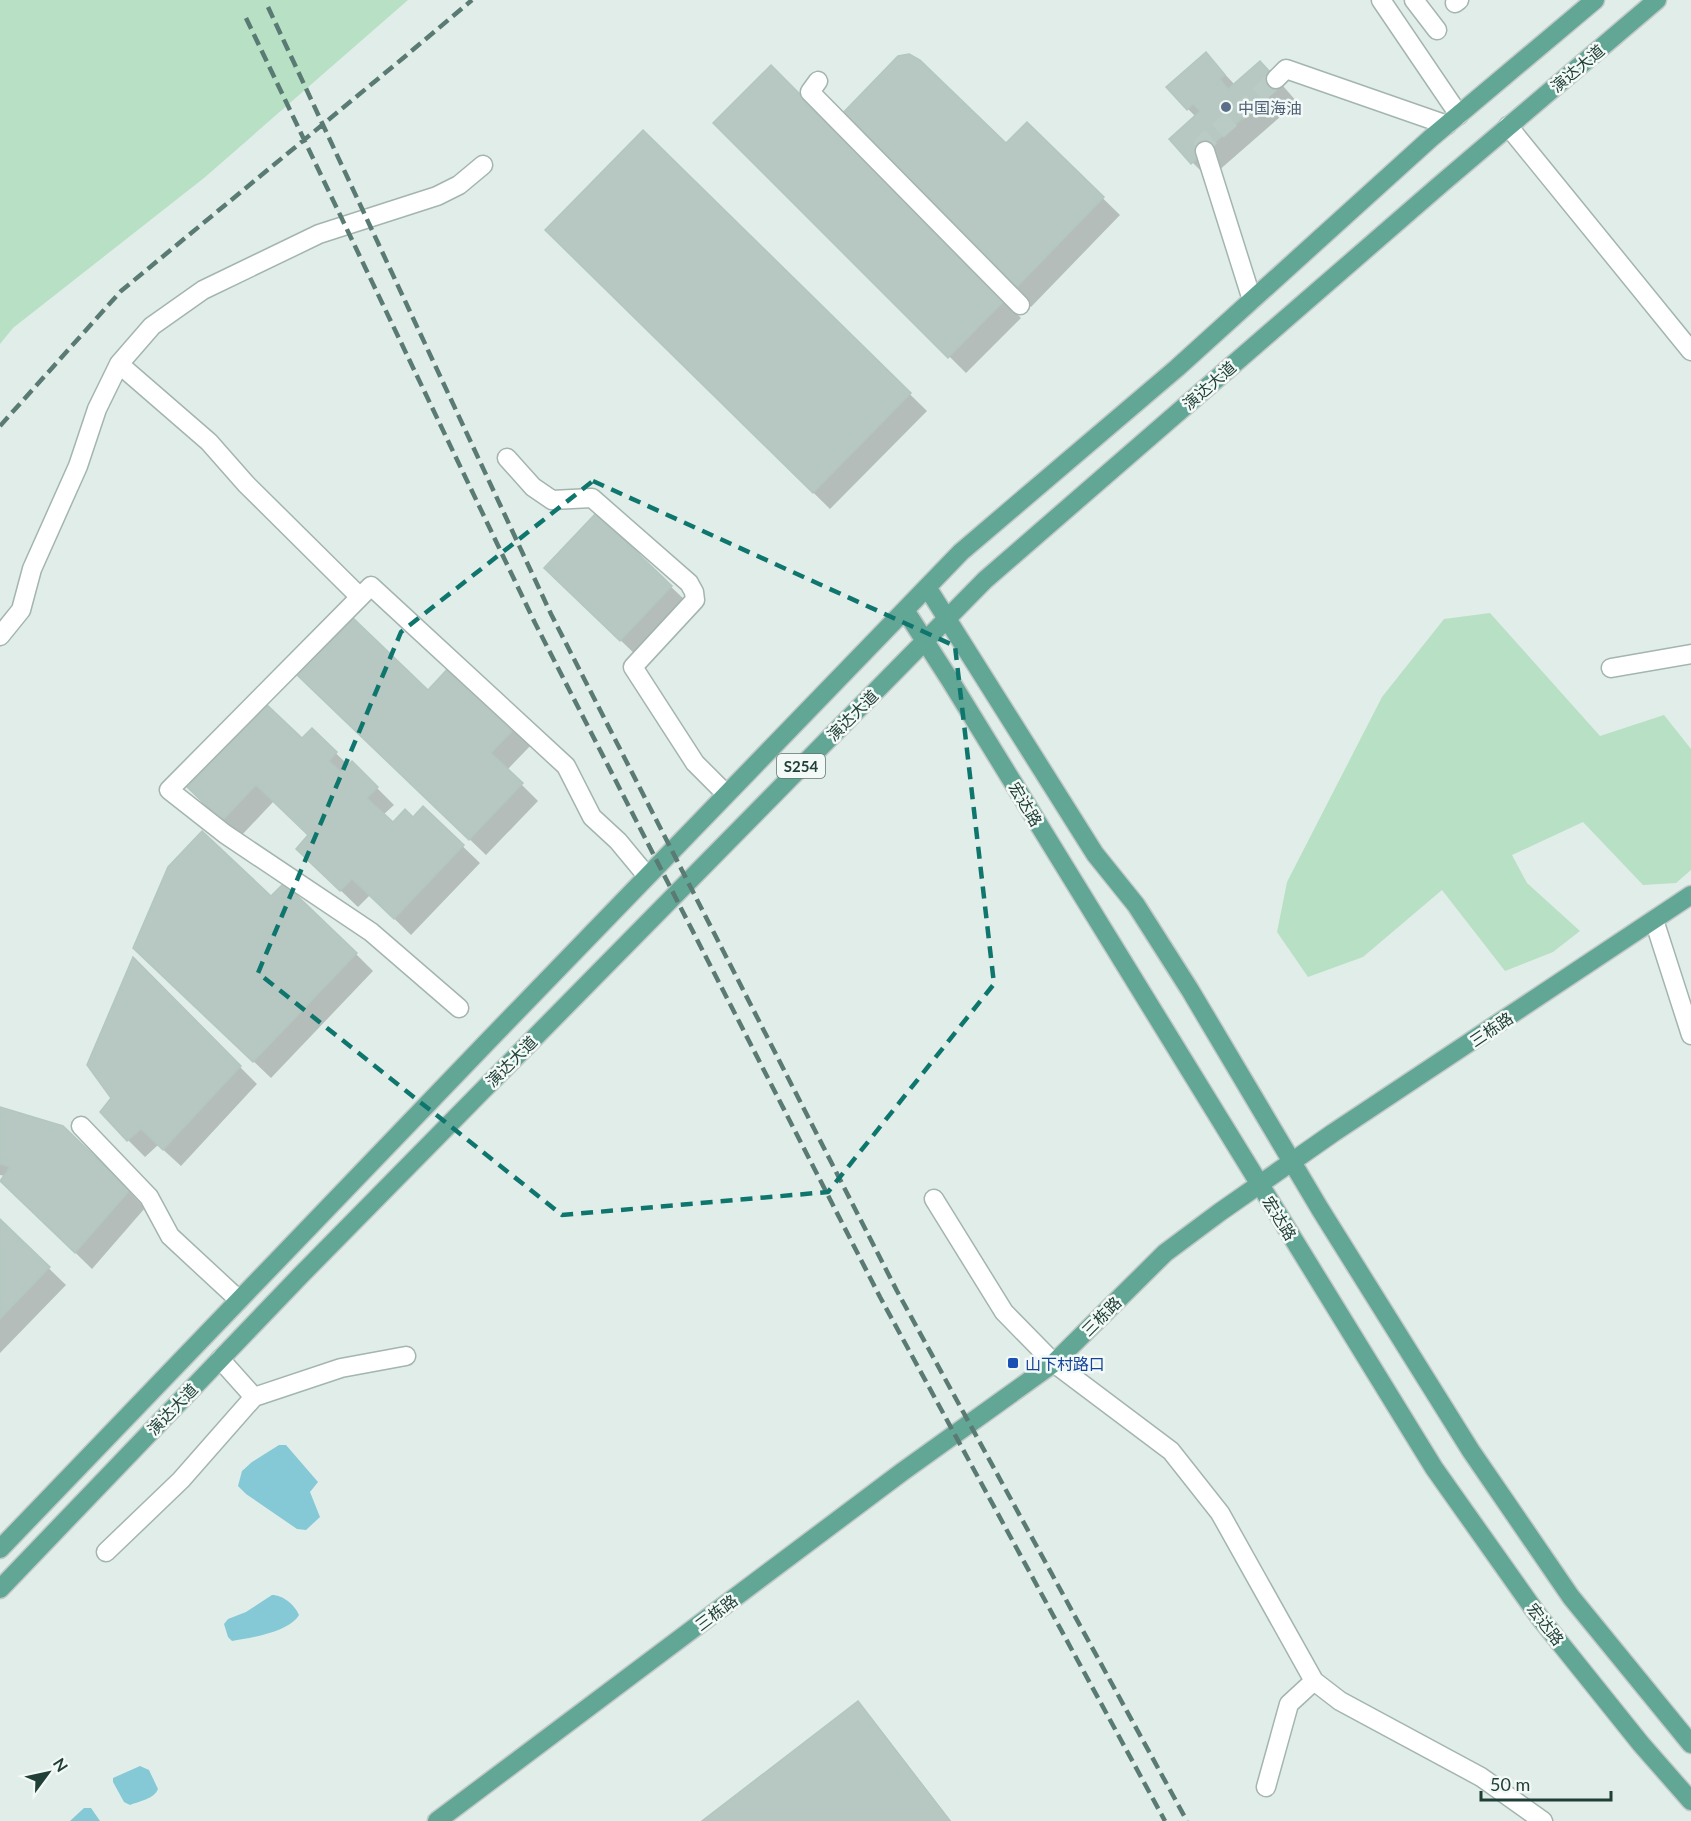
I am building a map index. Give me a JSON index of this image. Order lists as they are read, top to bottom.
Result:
{
  "streets": {
    "main road": [
      "演达大道",
      "S254",
      "宏达路",
      "三栋路"
    ]
  },
  "crossings": [
    ["演达大道", "宏达路"],
    ["宏达路", "三栋路"]
  ],
  "places": {
    "other": ["中国海油"],
    "transit": ["山下村路口"]
  },
  "scale_bar": "50 m",
  "north": "top right"
}
